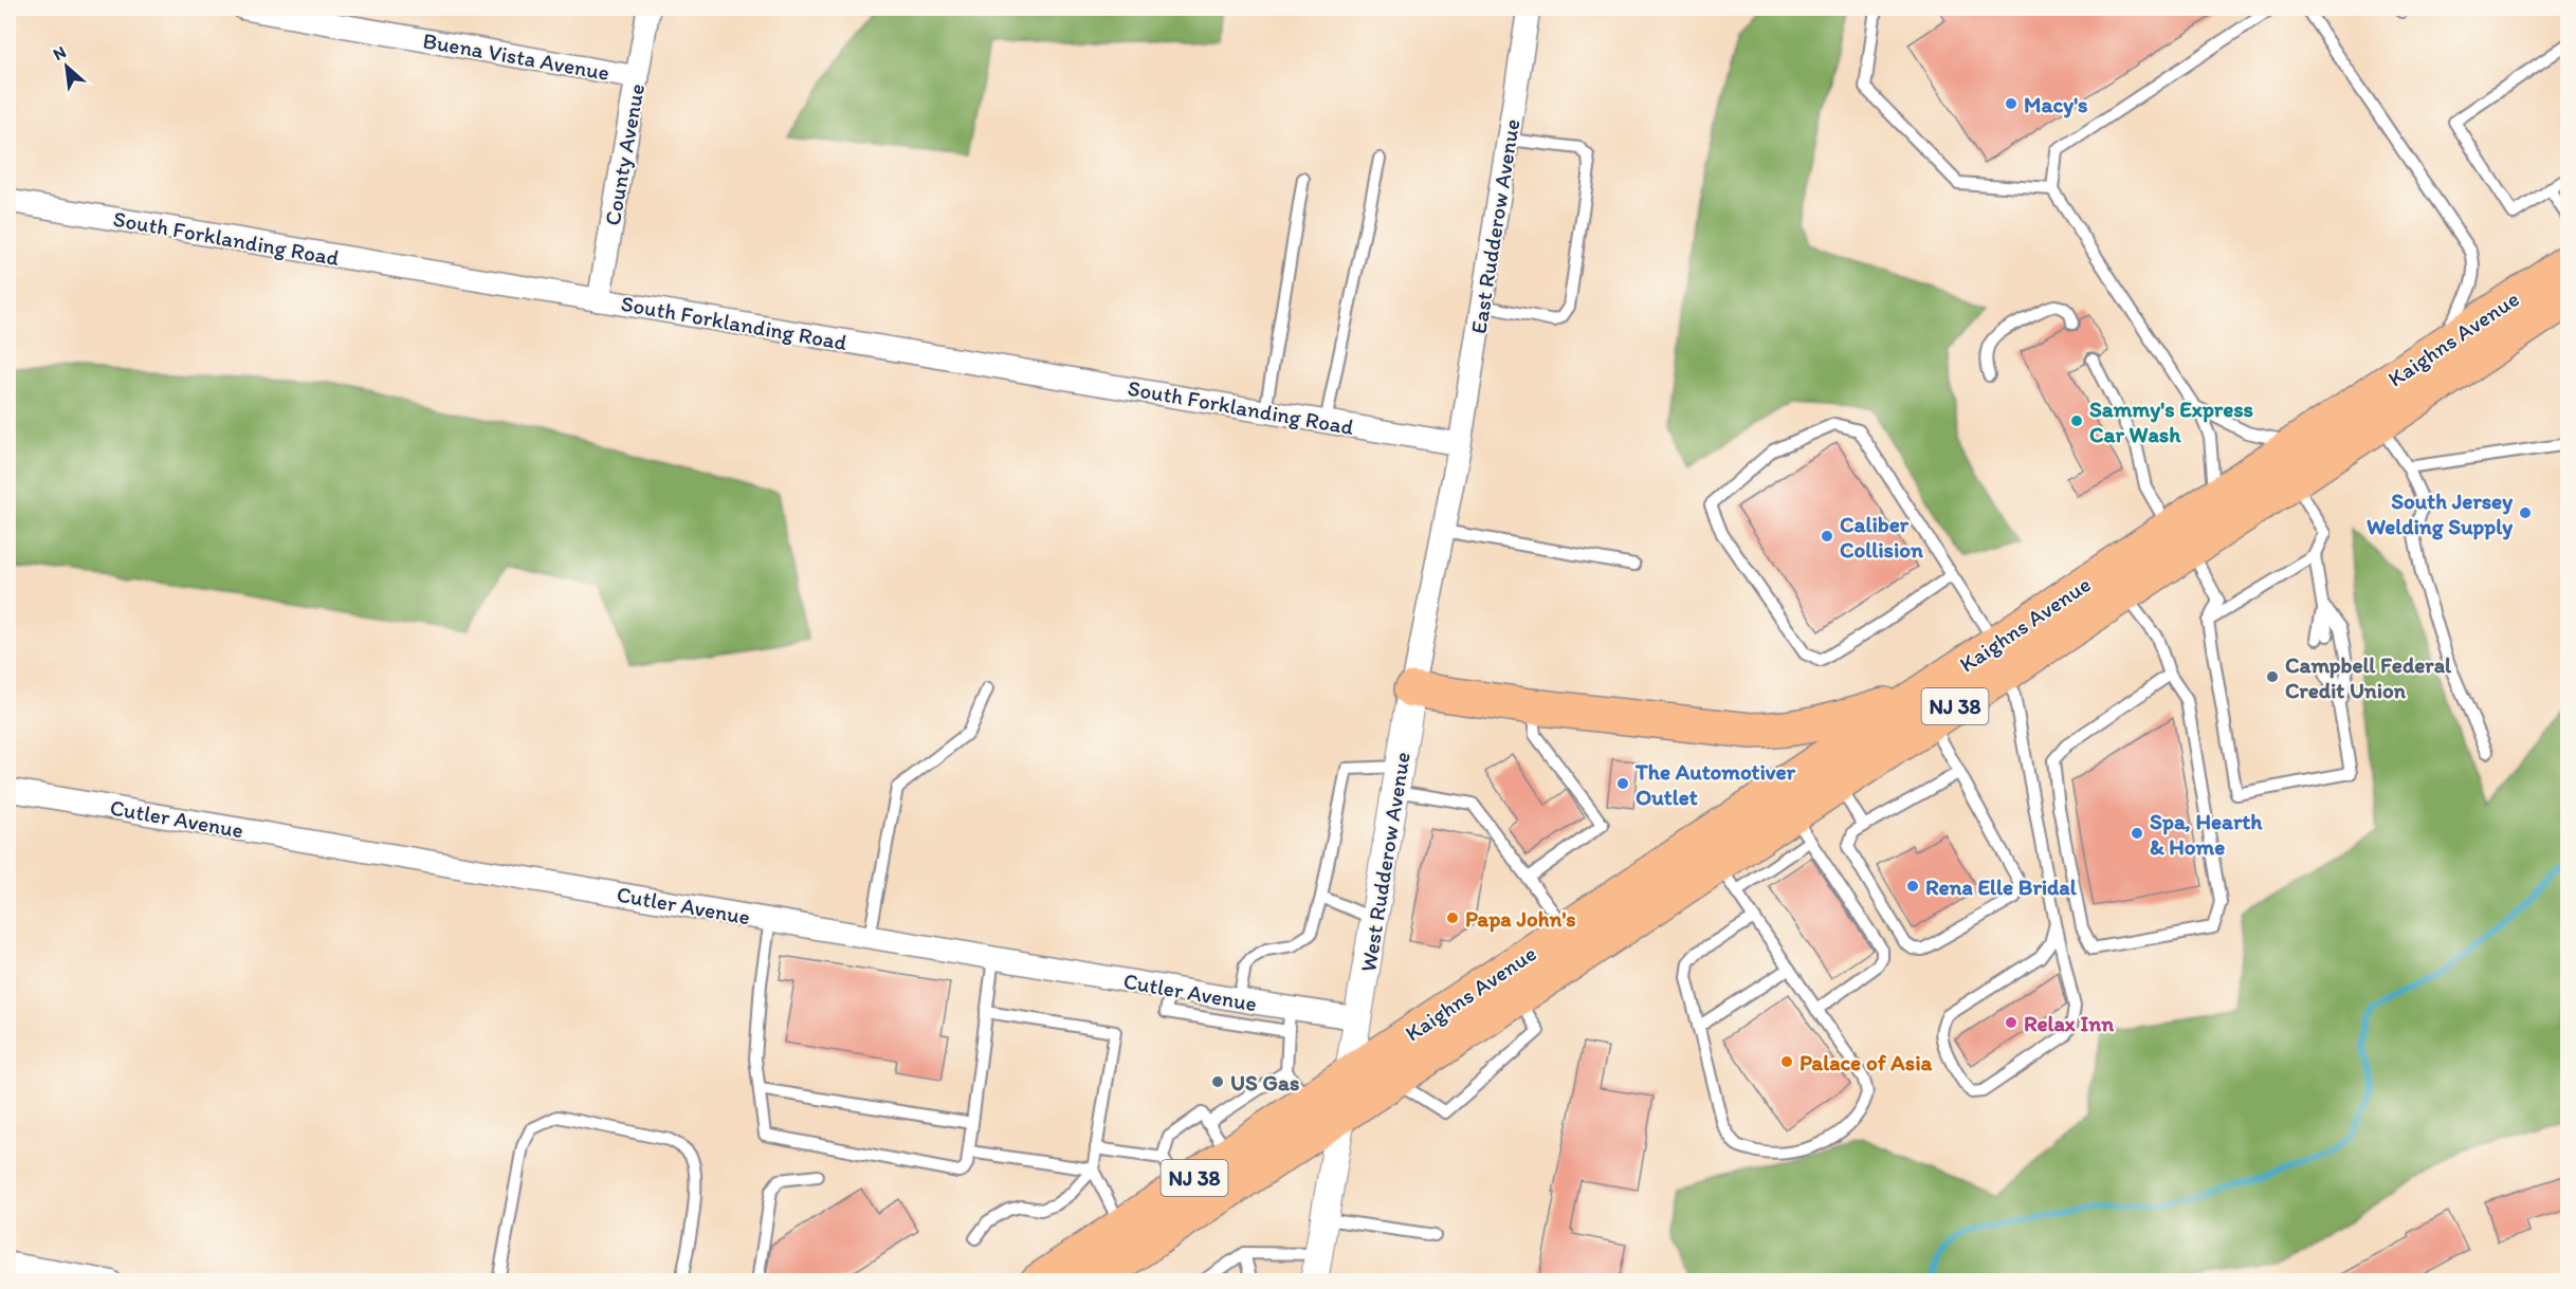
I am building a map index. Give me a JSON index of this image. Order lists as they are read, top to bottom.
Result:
{
  "streets": {
    "highway": ["Kaighns Avenue", "NJ 38"],
    "street": [
      "Buena Vista Avenue",
      "County Avenue",
      "East Rudderow Avenue",
      "South Forklanding Road",
      "Cutler Avenue",
      "West Rudderow Avenue"
    ]
  },
  "crossings": [
    ["Buena Vista Avenue", "County Avenue"],
    ["County Avenue", "South Forklanding Road"],
    ["East Rudderow Avenue", "South Forklanding Road"],
    ["East Rudderow Avenue", "West Rudderow Avenue"],
    ["South Forklanding Road", "West Rudderow Avenue"],
    ["Kaighns Avenue", "West Rudderow Avenue"],
    ["Cutler Avenue", "West Rudderow Avenue"]
  ],
  "places": [
    "Macy's",
    "Sammy's Express Car Wash",
    "South Jersey Welding Supply",
    "Caliber Collision",
    "Campbell Federal Credit Union",
    "The Automotiver Outlet",
    "Spa, Hearth & Home",
    "Rena Elle Bridal",
    "Papa John's",
    "Relax Inn",
    "Palace of Asia",
    "US Gas"
  ],
  "north": "top left"
}
